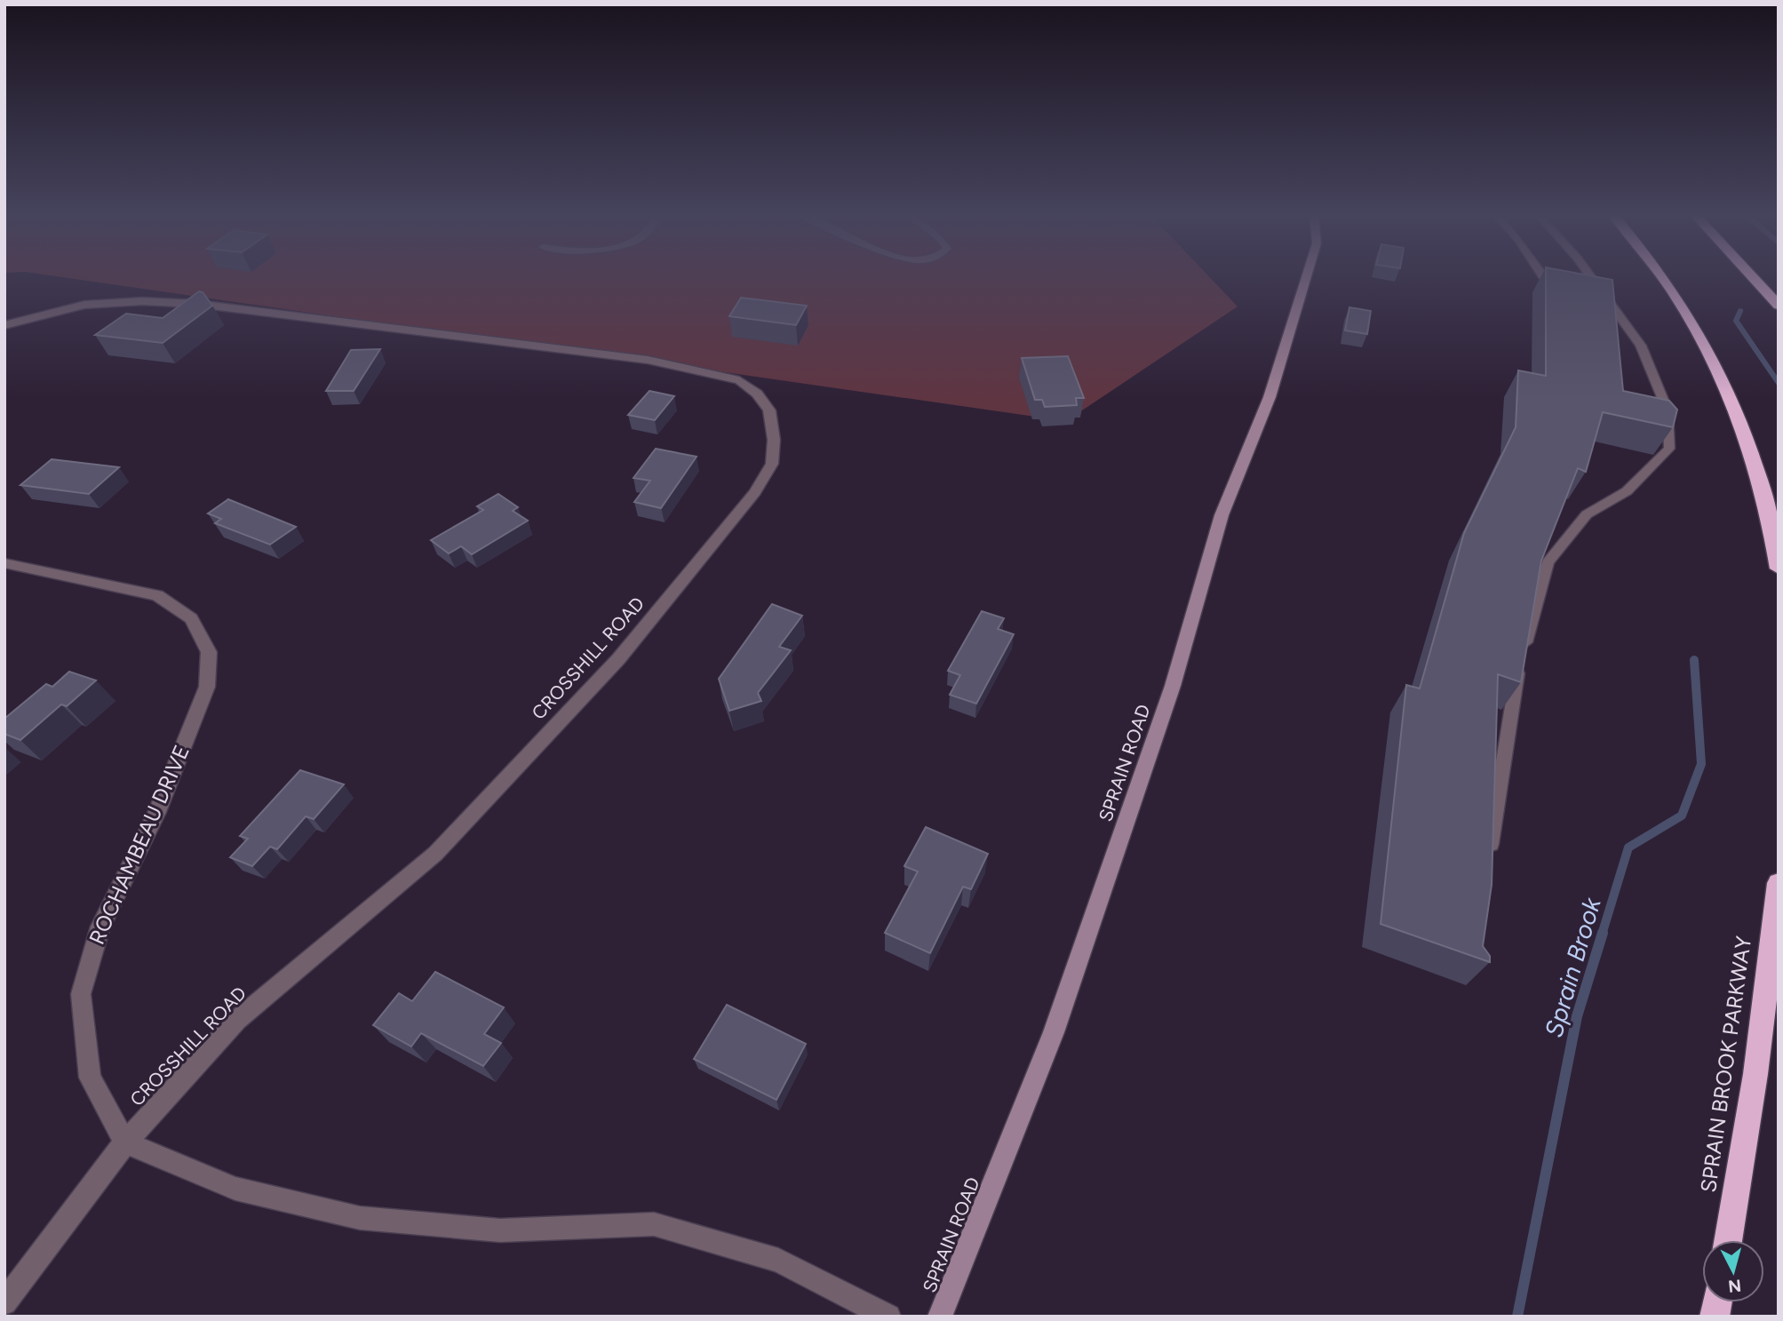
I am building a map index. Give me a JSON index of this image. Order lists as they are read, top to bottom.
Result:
{
  "streets": {
    "highway": ["SPRAIN BROOK PARKWAY"],
    "street": ["CROSSHILL ROAD", "SPRAIN ROAD", "ROCHAMBEAU DRIVE"]
  },
  "crossings": [
    ["CROSSHILL ROAD", "ROCHAMBEAU DRIVE"]
  ],
  "water": ["Sprain Brook"],
  "north": "bottom"
}
